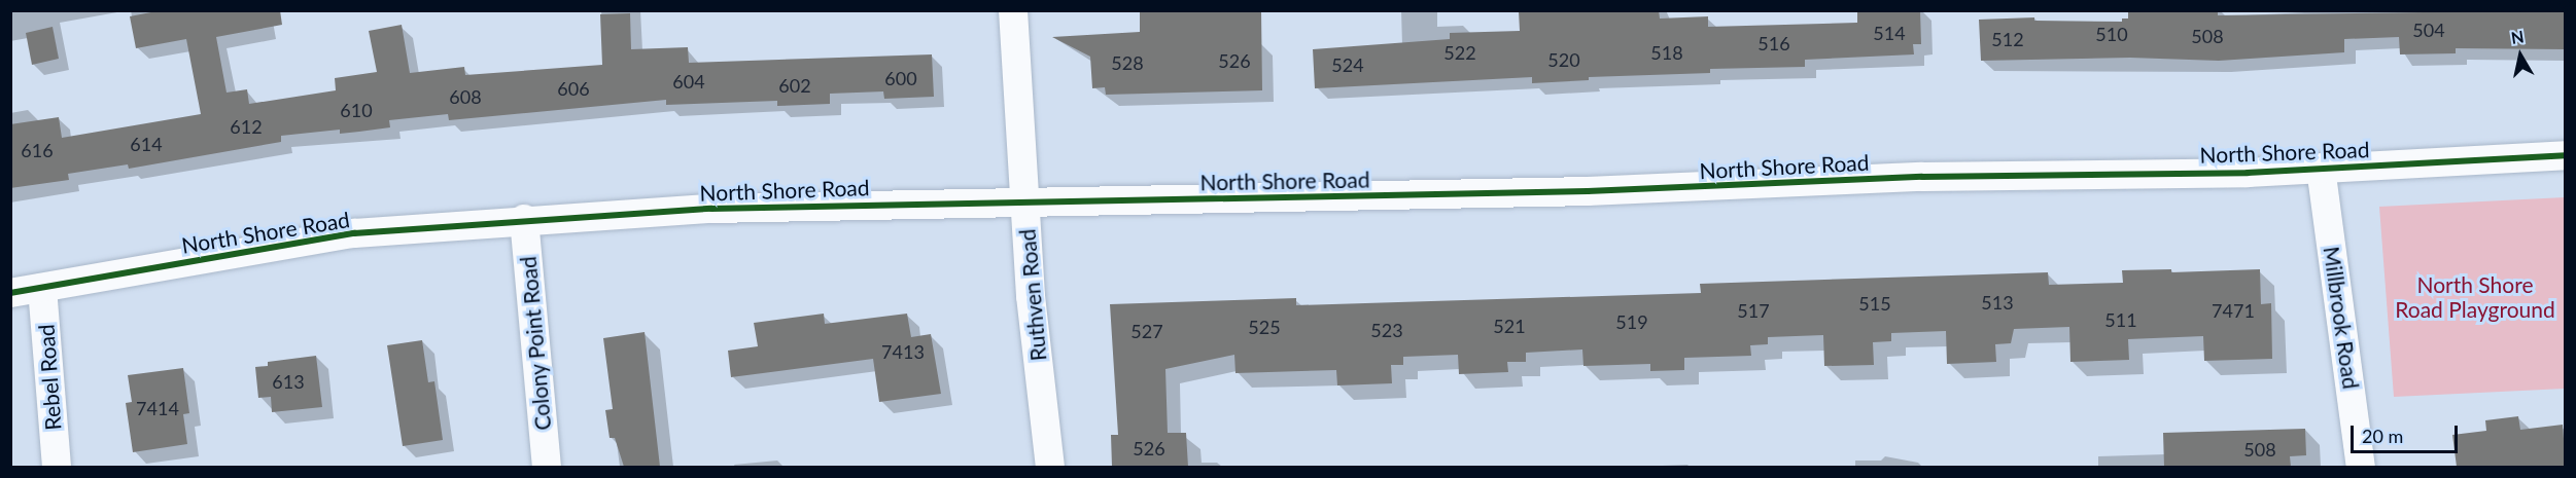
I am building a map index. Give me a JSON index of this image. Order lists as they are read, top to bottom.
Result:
{
  "streets": {
    "street": [
      "North Shore Road",
      "Ruthven Road",
      "Millbrook Road",
      "Colony Point Road",
      "Rebel Road"
    ]
  },
  "crossings": [
    ["North Shore Road", "Ruthven Road"],
    ["North Shore Road", "Millbrook Road"],
    ["North Shore Road", "Colony Point Road"],
    ["North Shore Road", "Rebel Road"]
  ],
  "parks": ["North Shore Road Playground"],
  "house_numbers": [
    "504",
    "514",
    "510",
    "508",
    "512",
    "516",
    "522",
    "518",
    "520",
    "526",
    "528",
    "524",
    "600",
    "604",
    "602",
    "606",
    "608",
    "610",
    "612",
    "614",
    "616",
    "513",
    "515",
    "517",
    "7471",
    "511",
    "519",
    "521",
    "525",
    "523",
    "527",
    "7413",
    "613",
    "7414",
    "526",
    "508"
  ],
  "scale_bar": "20 m",
  "north": "top"
}
